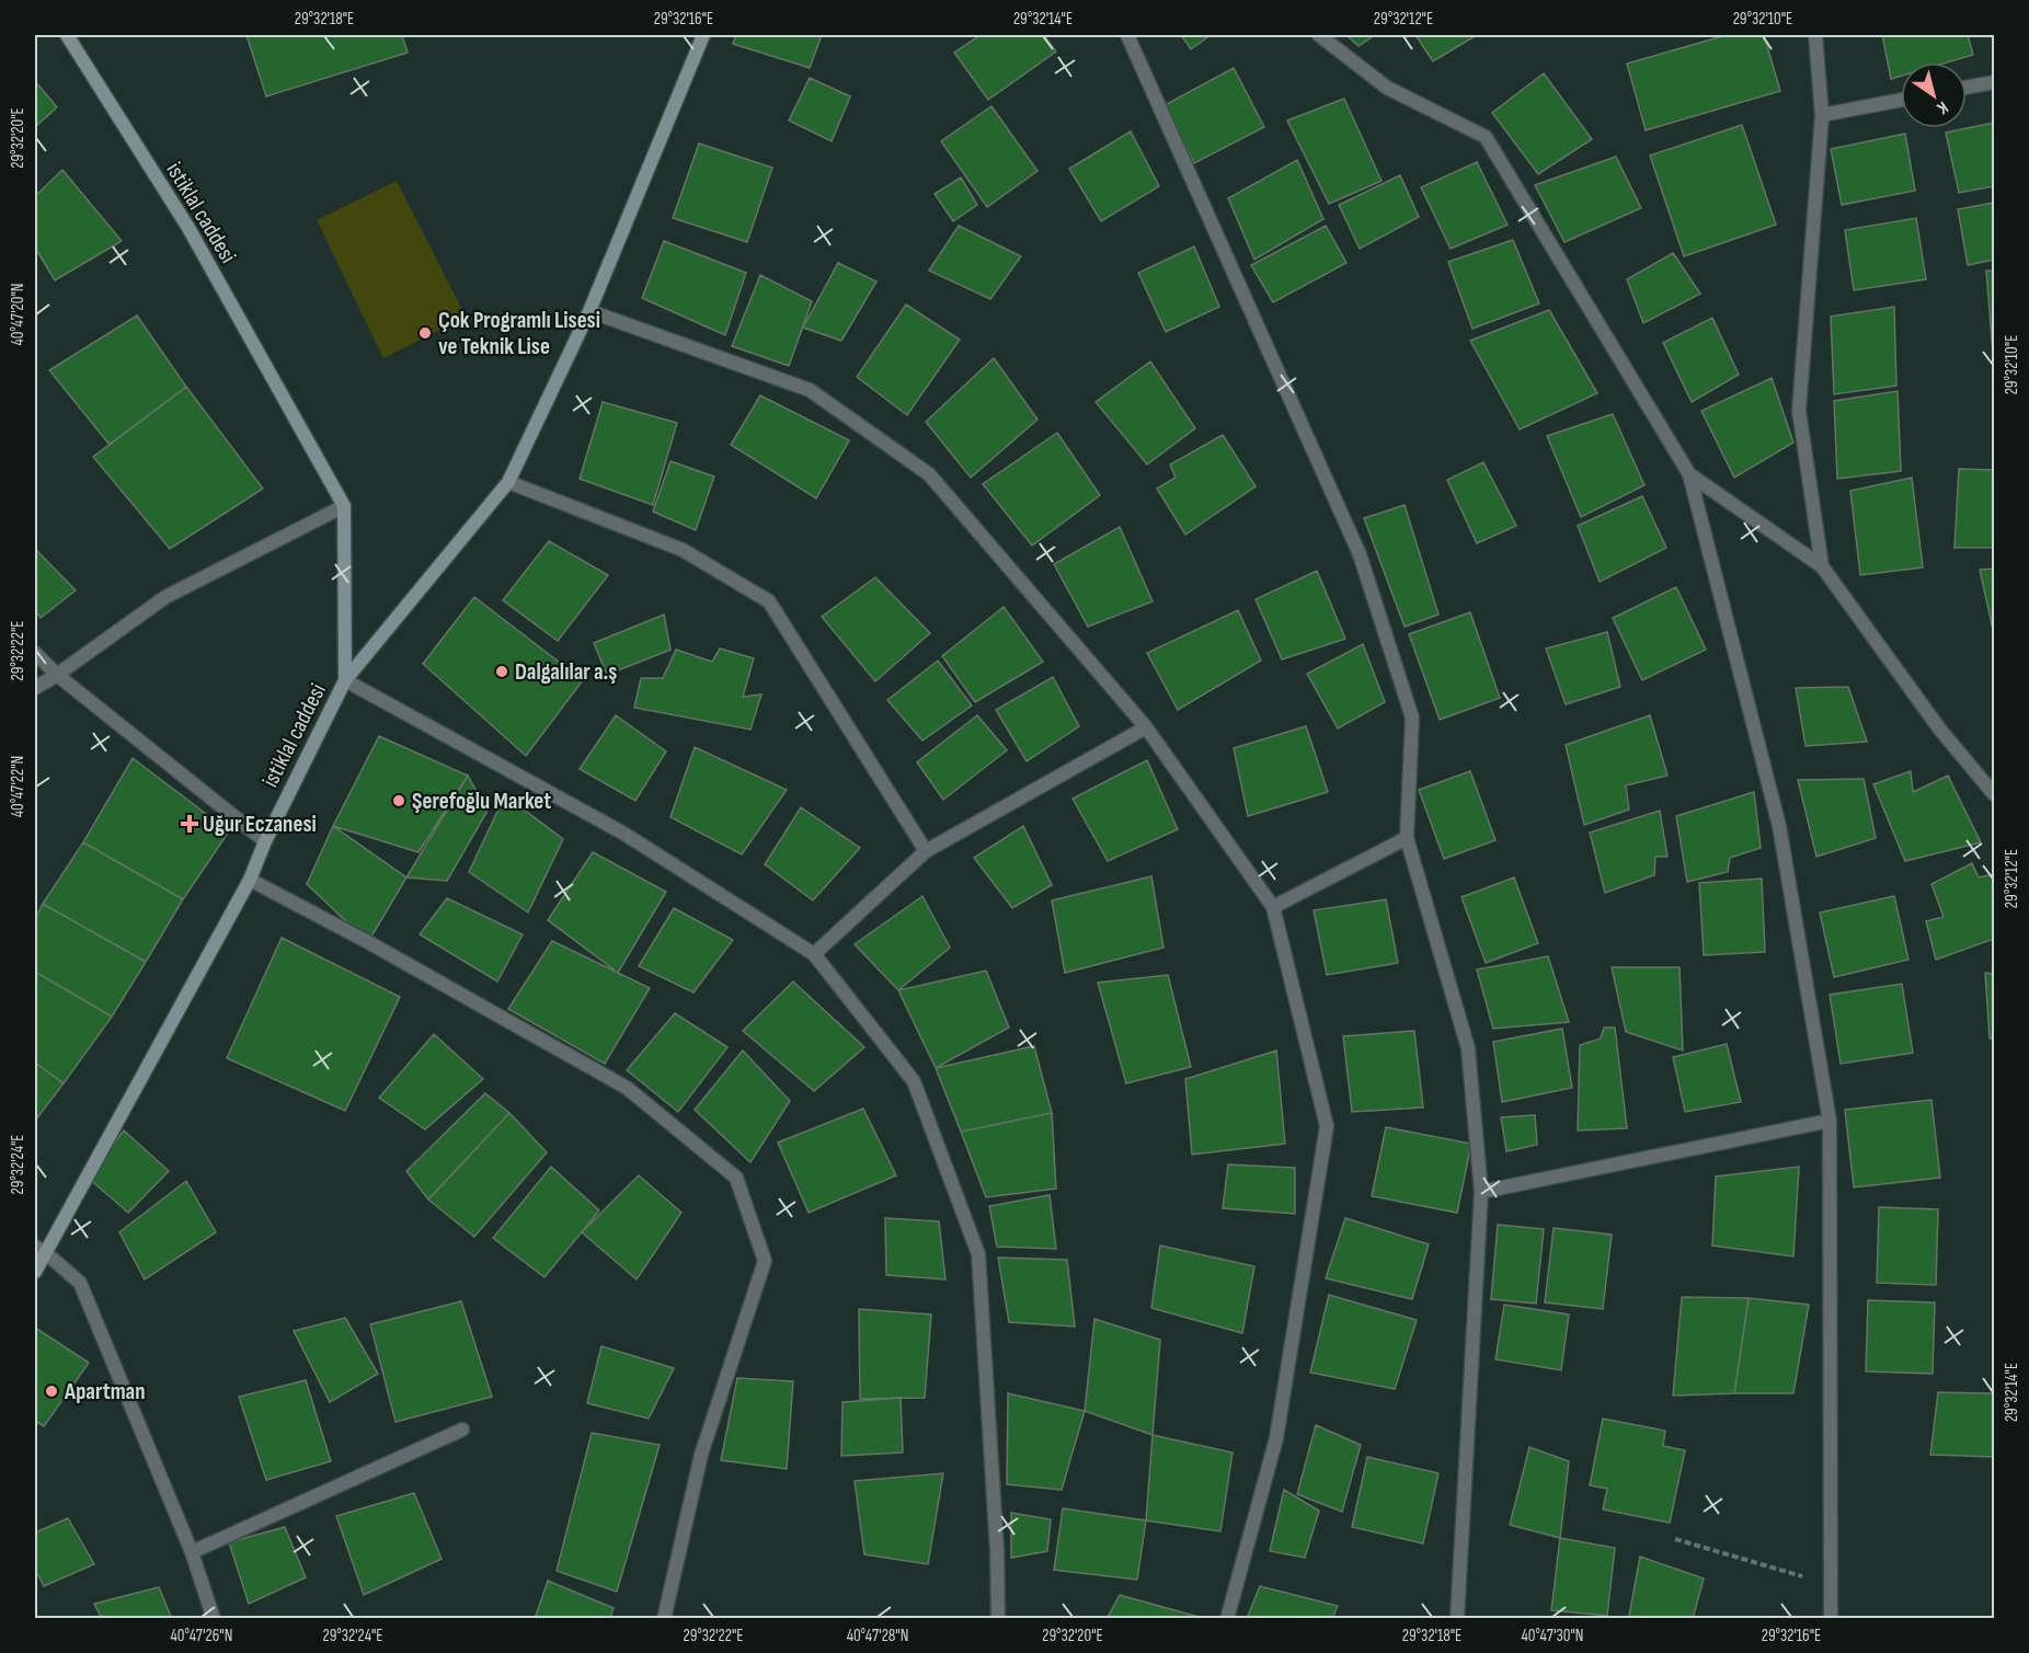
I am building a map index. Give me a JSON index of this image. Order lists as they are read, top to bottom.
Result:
{
  "streets": {
    "main road": ["istiklal caddesi"]
  },
  "places": {
    "other": [
      "Çok Programlı Lisesi ve Teknik Lise",
      "Dalgalılar a.ş",
      "Şerefoğlu Market",
      "Apartman"
    ],
    "health": ["Uğur Eczanesi"]
  },
  "north": "bottom right",
  "coordinates": [
    "29°32'18\"E",
    "29°32'16\"E",
    "29°32'14\"E",
    "29°32'12\"E",
    "29°32'10\"E",
    "29°32'20\"E",
    "40°47'20\"N",
    "29°32'22\"E",
    "40°47'22\"N",
    "29°32'24\"E",
    "40°47'26\"N",
    "40°47'28\"N",
    "40°47'30\"N"
  ]
}
